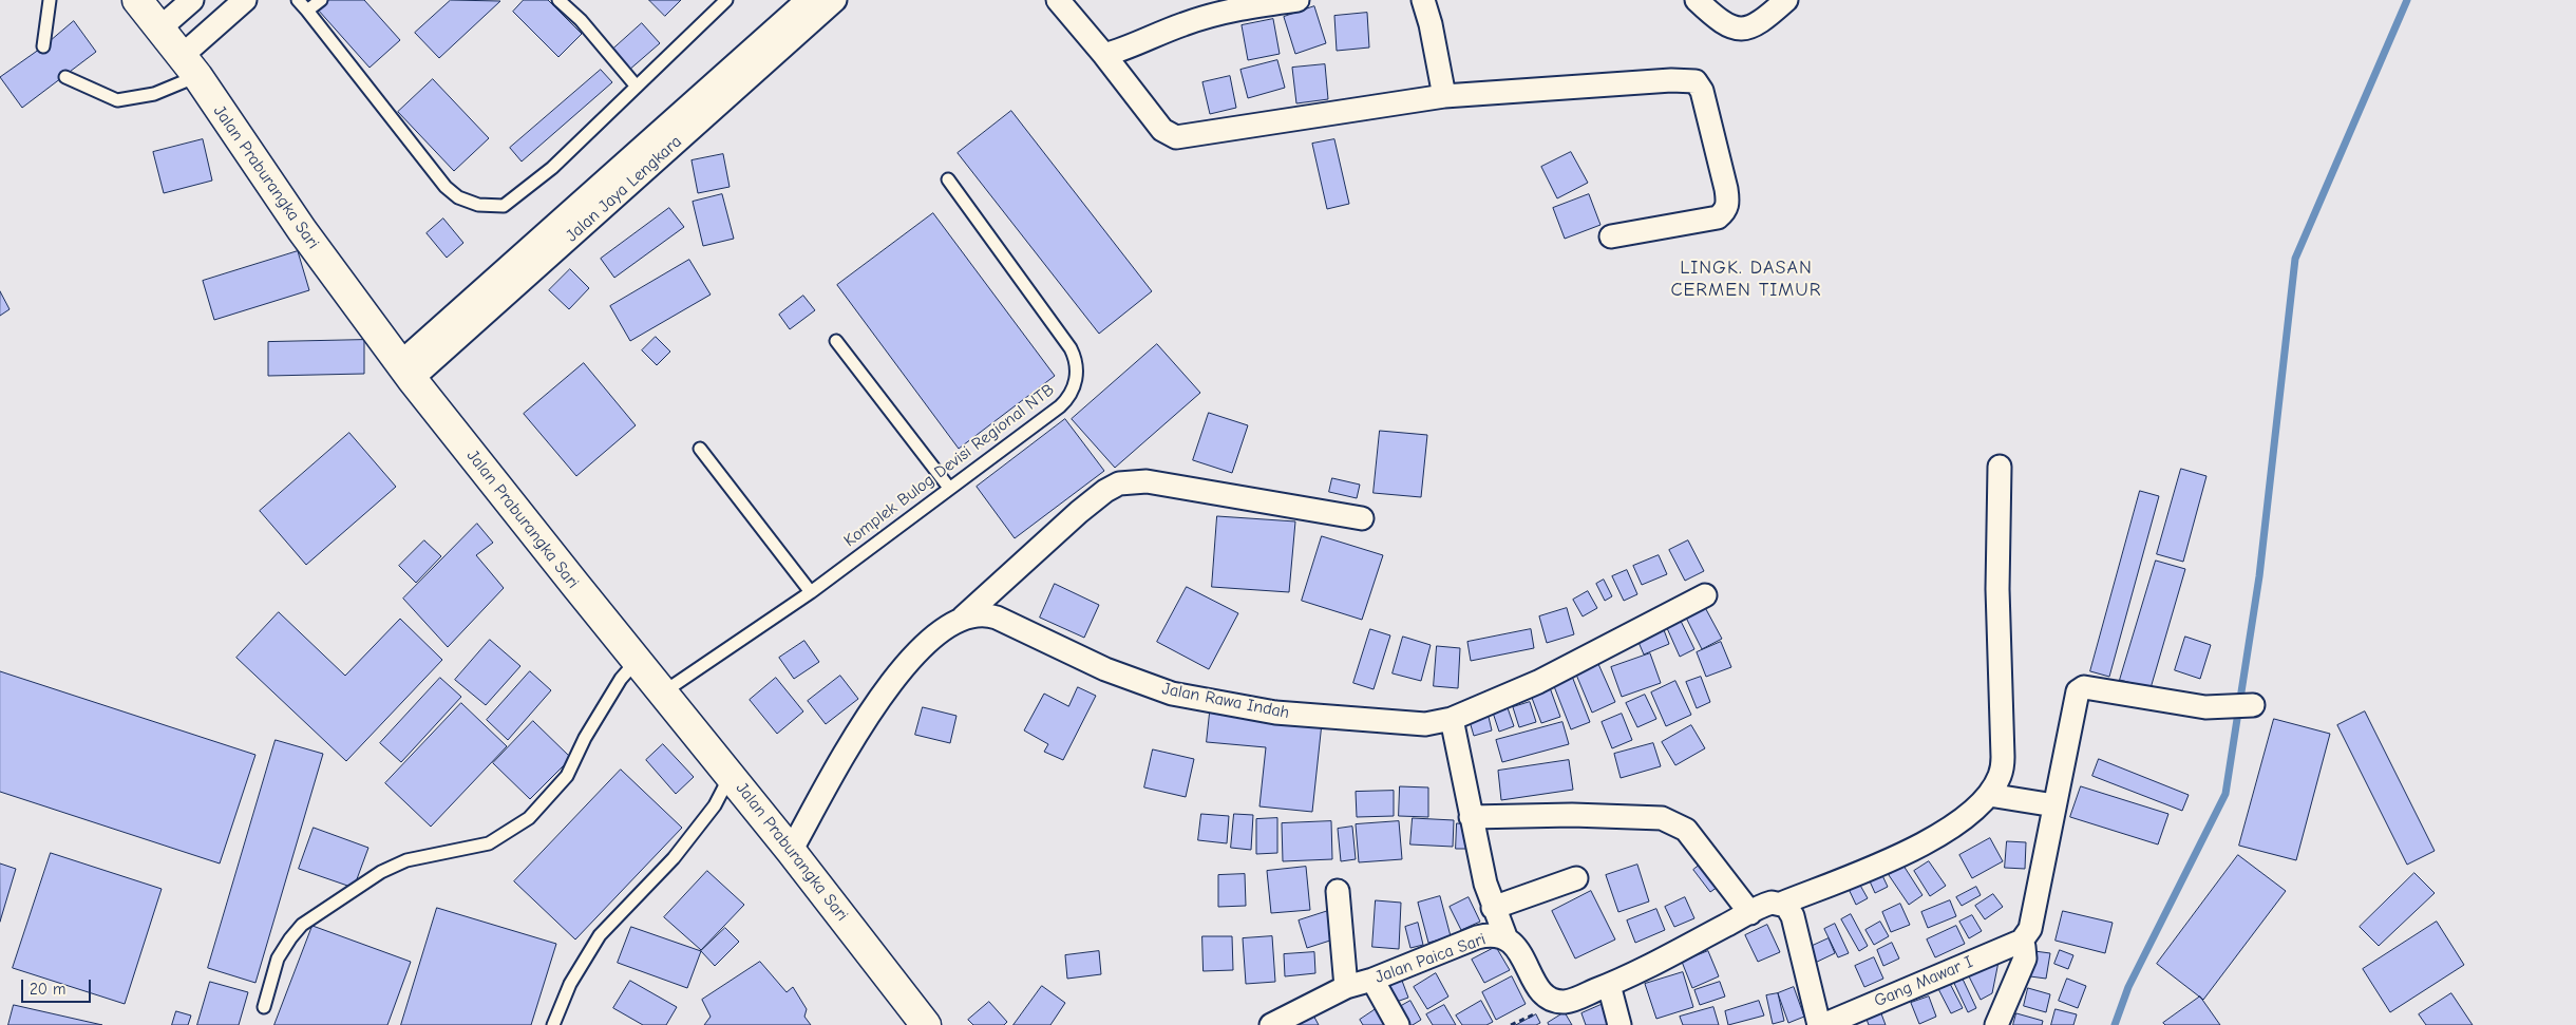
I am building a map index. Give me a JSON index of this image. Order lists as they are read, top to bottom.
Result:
{
  "streets": {
    "main road": ["Jalan Praburangka Sari"],
    "street": [
      "Jalan Jaya Lengkara",
      "Jalan Rawa Indah",
      "Jalan Paica Sari",
      "Gang Mawar I"
    ],
    "lane": ["Komplek Bulog Devisi Regional NTB"]
  },
  "crossings": [
    ["Jalan Praburangka Sari", "Jalan Jaya Lengkara"],
    ["Jalan Praburangka Sari", "Komplek Bulog Devisi Regional NTB"]
  ],
  "districts": ["LINGK. DASAN CERMEN TIMUR"],
  "scale_bar": "20 m"
}
